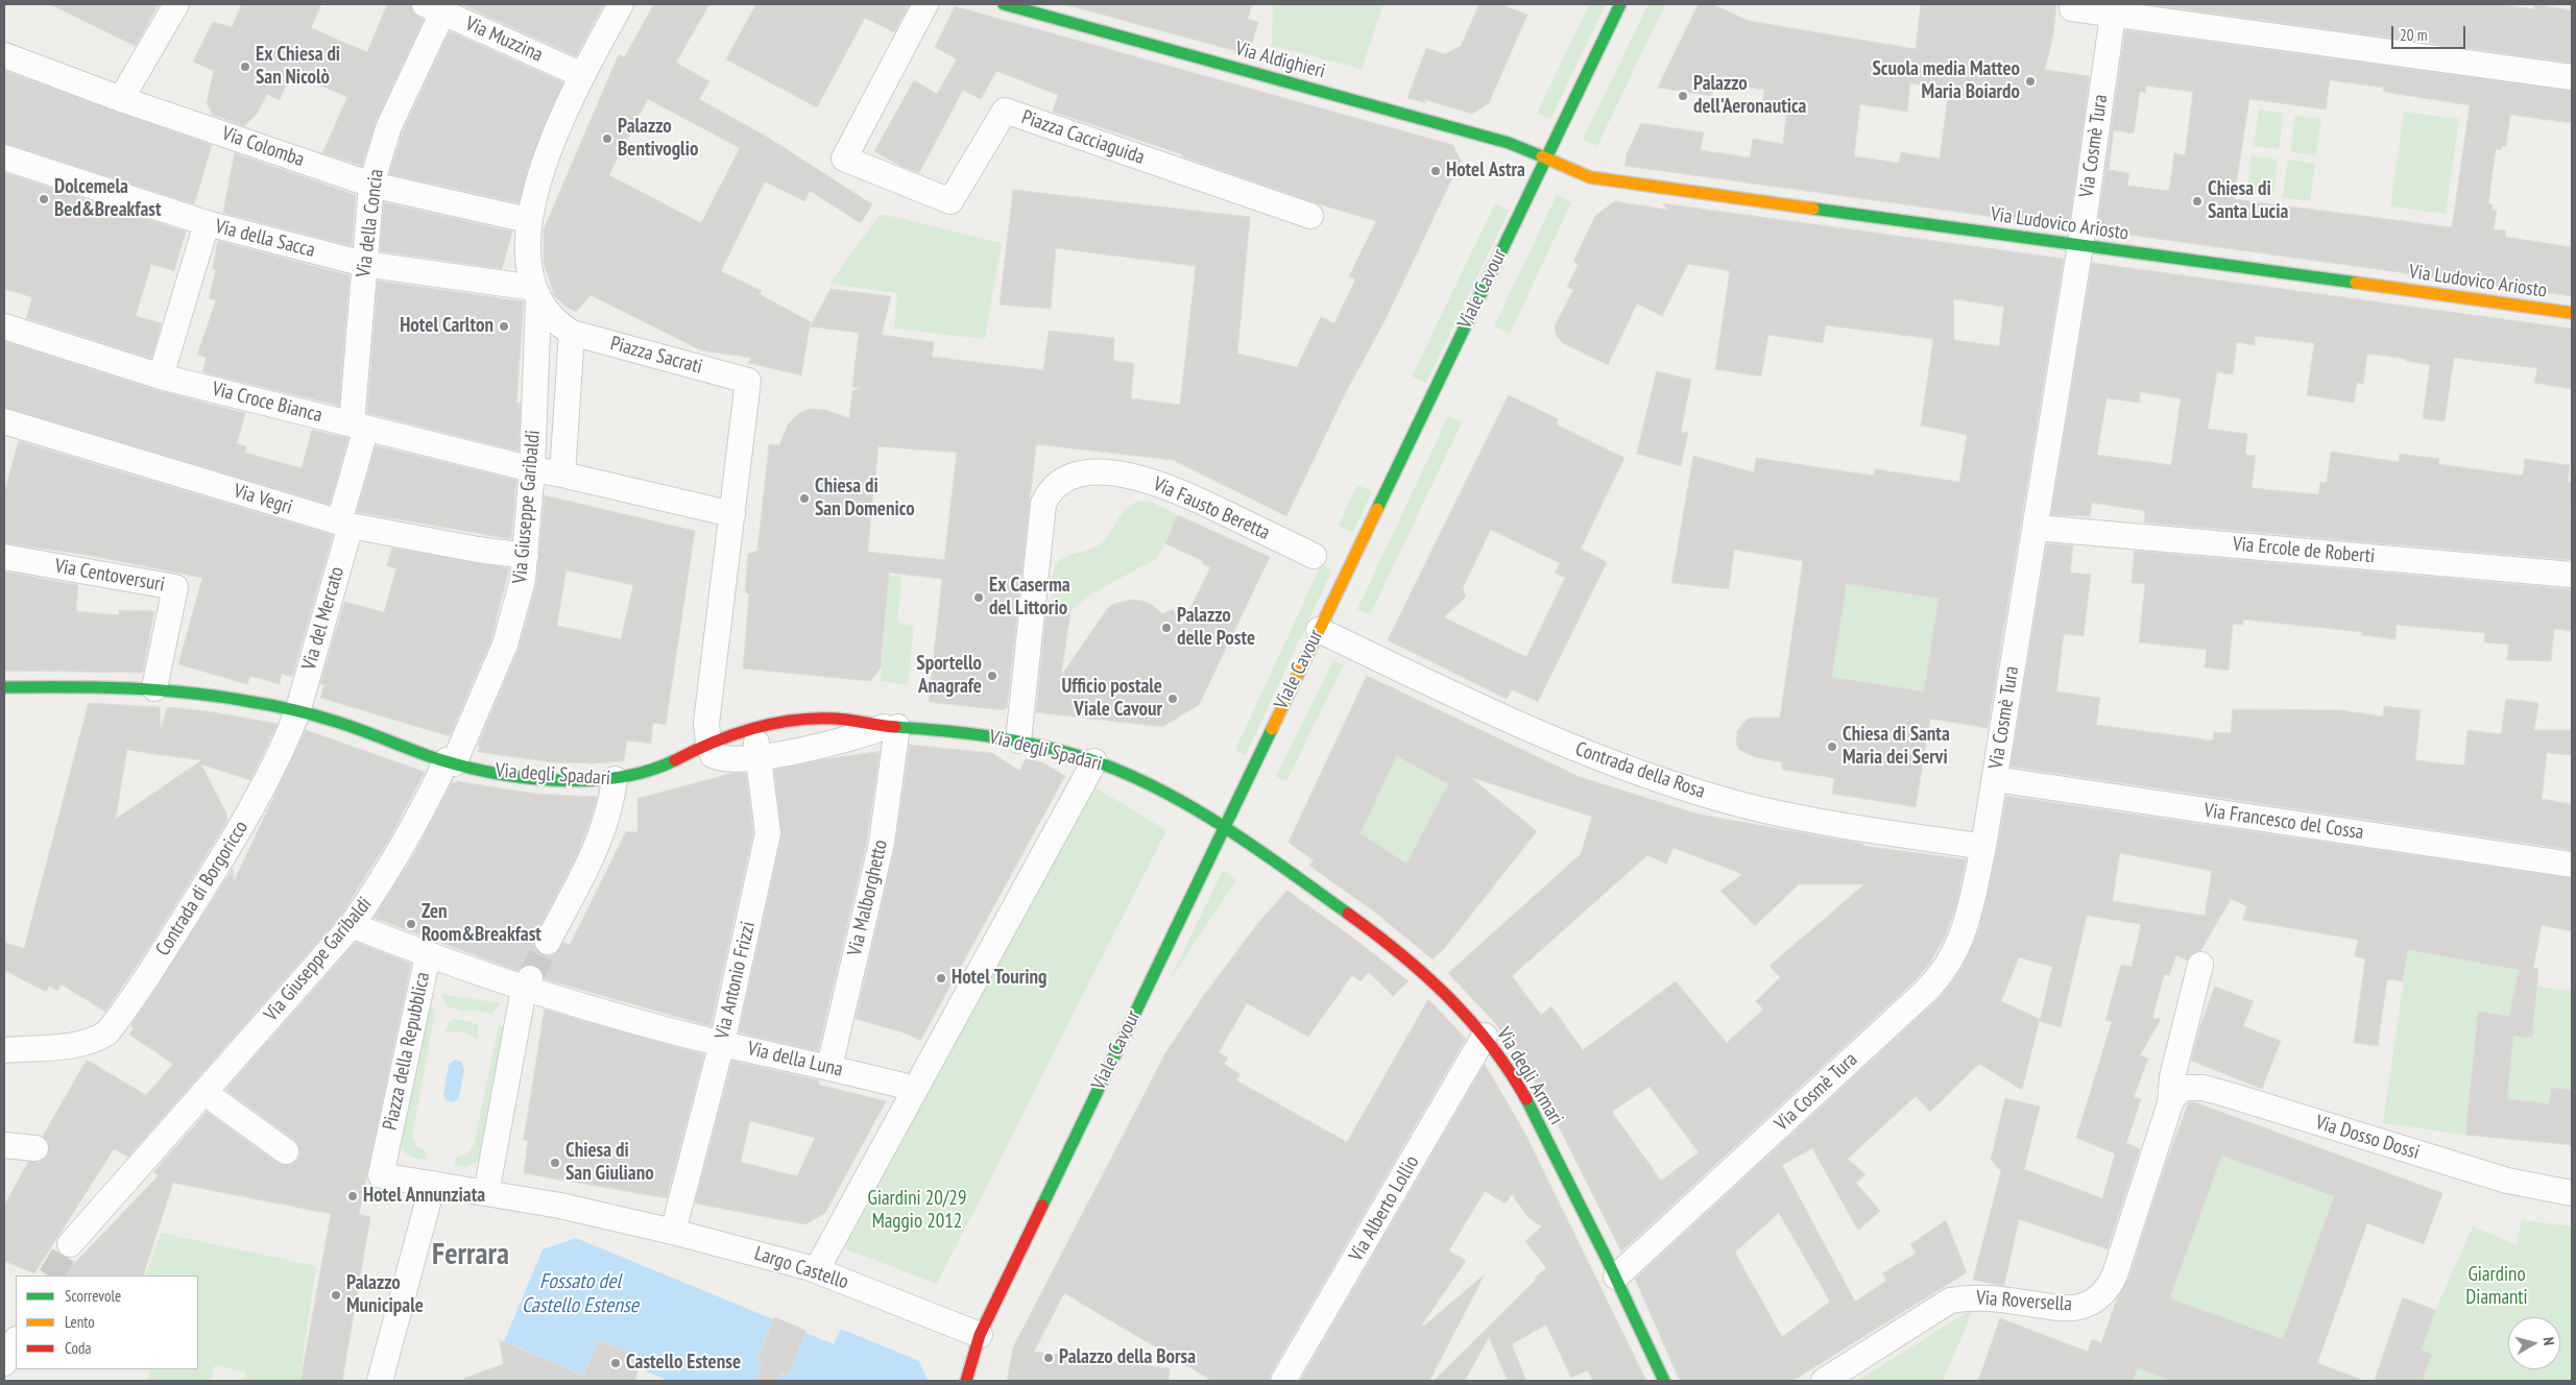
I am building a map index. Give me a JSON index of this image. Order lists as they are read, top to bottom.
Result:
{
  "streets": {
    "street": [
      "Via Muzzina",
      "Via Aldighieri",
      "Piazza Cacciaguida",
      "Via Cosmè Tura",
      "Via Colomba",
      "Via della Concia",
      "Via Ludovico Ariosto",
      "Via della Sacca",
      "Viale Cavour",
      "Piazza Sacrati",
      "Via Croce Bianca",
      "Via Vegri",
      "Via Giuseppe Garibaldi",
      "Via Fausto Beretta",
      "Via Ercole de Roberti",
      "Via Centoversuri",
      "Via del Mercato",
      "Via degli Spadari",
      "Contrada della Rosa",
      "Via Francesco del Cossa",
      "Contrada di Borgoricco",
      "Via Malborghetto",
      "Via Antonio Frizzi",
      "Piazza della Repubblica",
      "Via della Luna",
      "Via degli Armari",
      "Via Dosso Dossi",
      "Via Alberto Lollio",
      "Largo Castello",
      "Via Roversella"
    ]
  },
  "crossings": [
    ["Via Muzzina", "Via della Concia"],
    ["Via Muzzina", "Via Giuseppe Garibaldi"],
    ["Via Aldighieri", "Via Ludovico Ariosto"],
    ["Via Aldighieri", "Viale Cavour"],
    ["Via Cosmè Tura", "Via Ludovico Ariosto"],
    ["Via Cosmè Tura", "Via Ercole de Roberti"],
    ["Via Cosmè Tura", "Contrada della Rosa"],
    ["Via Cosmè Tura", "Via Francesco del Cossa"],
    ["Via Cosmè Tura", "Via degli Armari"],
    ["Via Colomba", "Via della Concia"],
    ["Via Colomba", "Via Giuseppe Garibaldi"],
    ["Via della Concia", "Via della Sacca"],
    ["Via della Concia", "Via Croce Bianca"],
    ["Via della Concia", "Via Vegri"],
    ["Via della Concia", "Via del Mercato"],
    ["Via Ludovico Ariosto", "Viale Cavour"],
    ["Via della Sacca", "Via Giuseppe Garibaldi"],
    ["Viale Cavour", "Via degli Spadari"],
    ["Viale Cavour", "Contrada della Rosa"],
    ["Viale Cavour", "Via degli Armari"],
    ["Viale Cavour", "Largo Castello"],
    ["Piazza Sacrati", "Via degli Spadari"],
    ["Via Croce Bianca", "Via Giuseppe Garibaldi"],
    ["Via Vegri", "Via Giuseppe Garibaldi"],
    ["Via Vegri", "Via del Mercato"],
    ["Via Giuseppe Garibaldi", "Via degli Spadari"],
    ["Via Fausto Beretta", "Via degli Spadari"],
    ["Via Centoversuri", "Via degli Spadari"],
    ["Via del Mercato", "Via degli Spadari"],
    ["Via del Mercato", "Contrada di Borgoricco"],
    ["Via degli Spadari", "Contrada di Borgoricco"],
    ["Via degli Spadari", "Via Malborghetto"],
    ["Via degli Spadari", "Via Antonio Frizzi"],
    ["Via degli Spadari", "Via degli Armari"],
    ["Via Malborghetto", "Via della Luna"],
    ["Via Antonio Frizzi", "Via della Luna"],
    ["Via Antonio Frizzi", "Largo Castello"],
    ["Piazza della Repubblica", "Via della Luna"],
    ["Piazza della Repubblica", "Largo Castello"],
    ["Via degli Armari", "Via Alberto Lollio"],
    ["Via Dosso Dossi", "Via Roversella"]
  ],
  "districts": ["Ferrara"],
  "water": ["Fossato del Castello Estense"],
  "parks": ["Giardini 20/29 Maggio 2012", "Giardino Diamanti"],
  "places": [
    "Ex Chiesa di San Nicolò",
    "Scuola media Matteo Maria Boiardo",
    "Palazzo dell'Aeronautica",
    "Palazzo Bentivoglio",
    "Hotel Astra",
    "Dolcemela Bed&Breakfast",
    "Chiesa di Santa Lucia",
    "Hotel Carlton",
    "Chiesa di San Domenico",
    "Ex Caserma del Littorio",
    "Palazzo delle Poste",
    "Sportello Anagrafe",
    "Ufficio postale Viale Cavour",
    "Chiesa di Santa Maria dei Servi",
    "Zen Room&Breakfast",
    "Hotel Touring",
    "Chiesa di San Giuliano",
    "Hotel Annunziata",
    "Palazzo Municipale",
    "Palazzo della Borsa",
    "Castello Estense"
  ],
  "legend": ["Scorrevole", "Lento", "Coda"],
  "scale_bar": "20 m",
  "north": "right"
}
